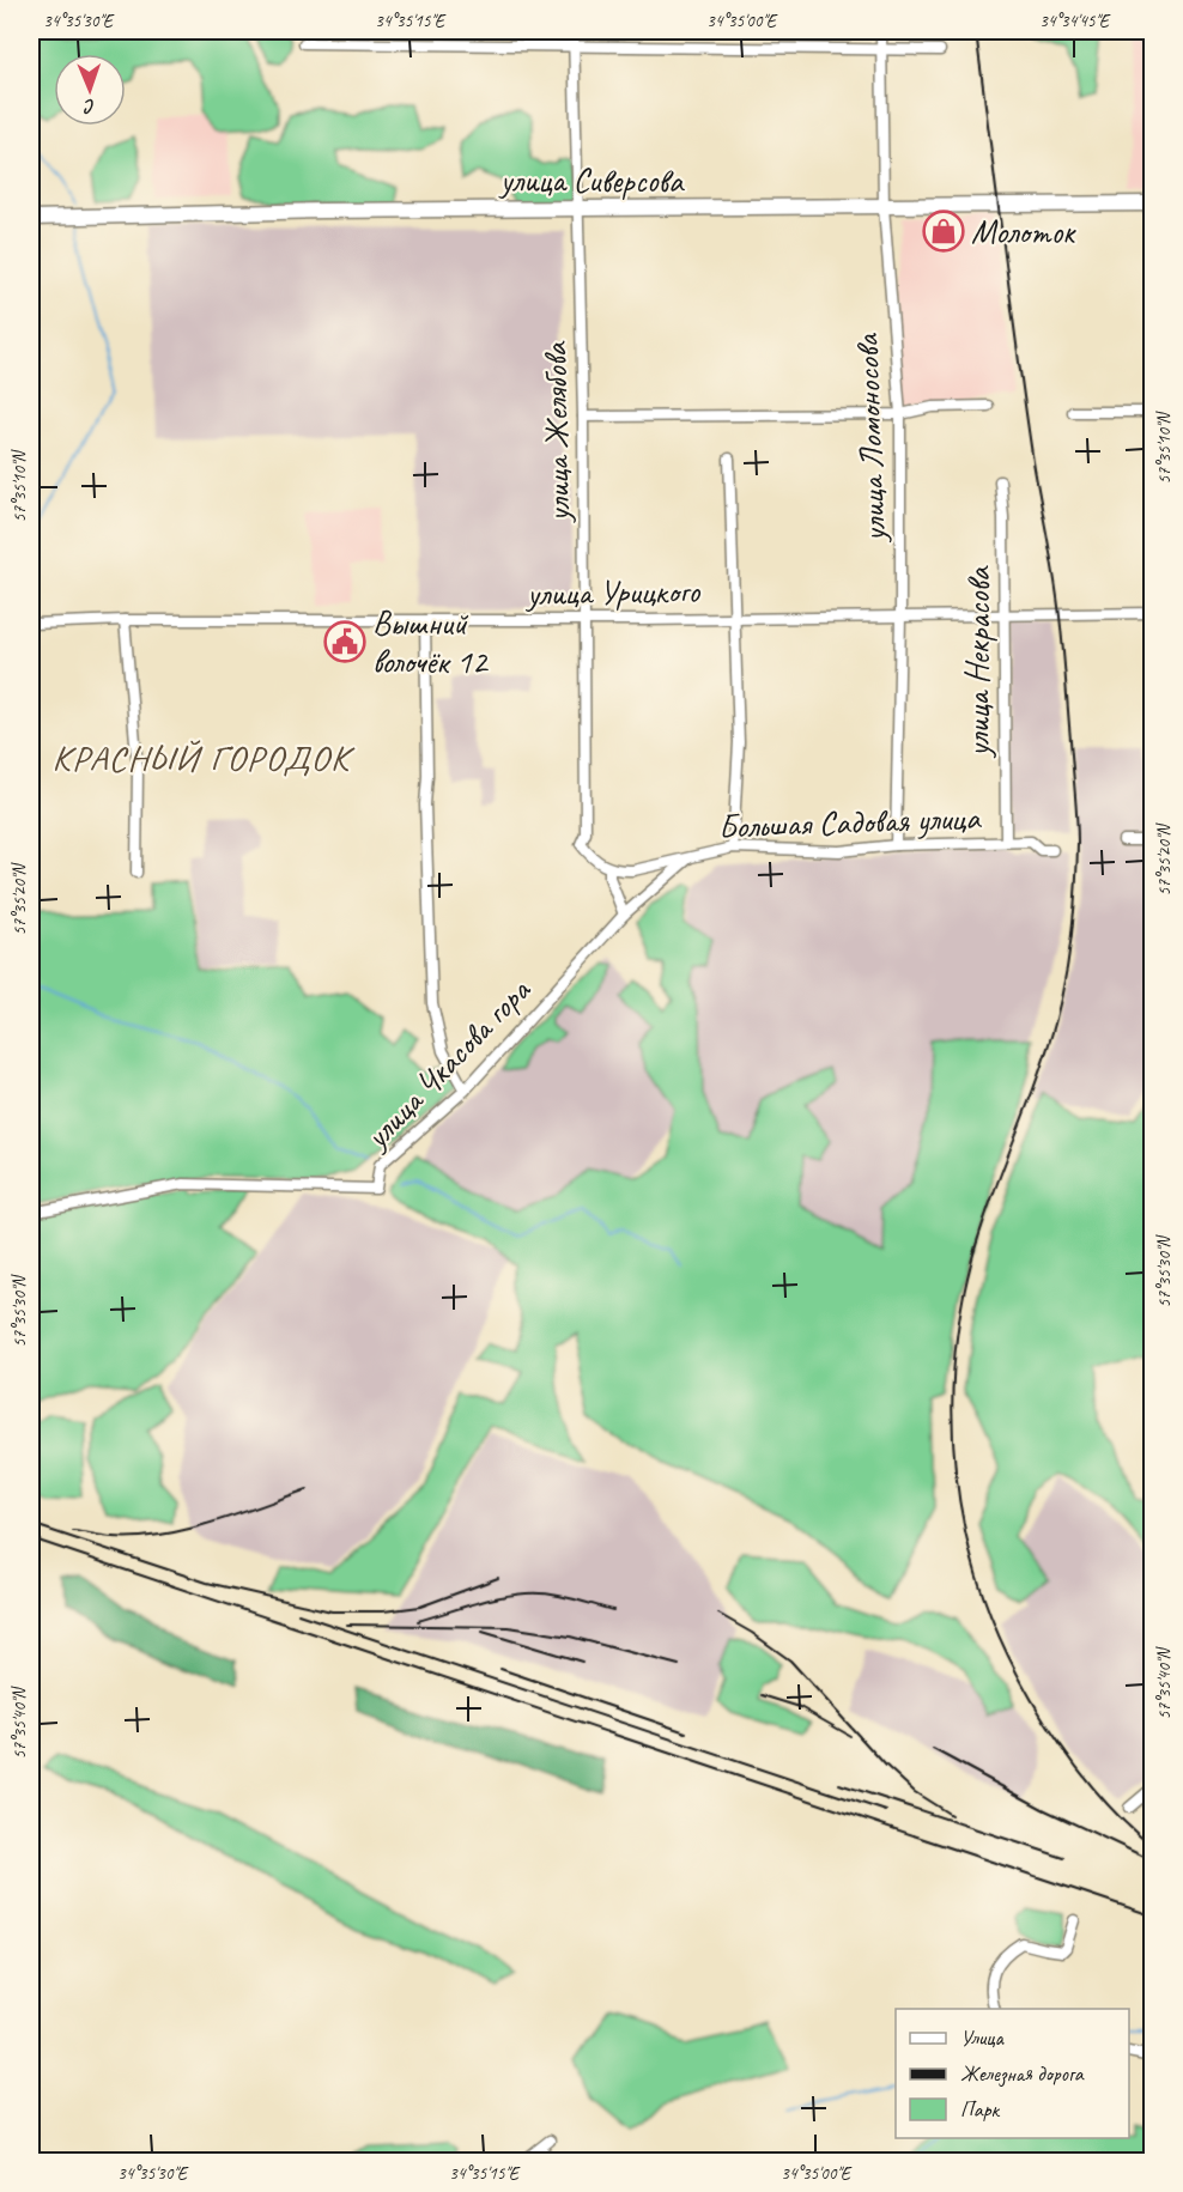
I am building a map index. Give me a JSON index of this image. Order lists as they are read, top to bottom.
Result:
{
  "streets": {
    "street": [
      "улица Сиверсова",
      "улица Желябова",
      "улица Ломоносова",
      "улица Урицкого",
      "улица Некрасова",
      "Большая Садовая улица",
      "улица Чкасова гора"
    ]
  },
  "crossings": [
    ["улица Сиверсова", "улица Желябова"],
    ["улица Сиверсова", "улица Ломоносова"],
    ["улица Желябова", "улица Урицкого"],
    ["улица Желябова", "Большая Садовая улица"],
    ["улица Ломоносова", "улица Урицкого"],
    ["улица Ломоносова", "Большая Садовая улица"],
    ["улица Урицкого", "улица Некрасова"],
    ["улица Некрасова", "Большая Садовая улица"],
    ["Большая Садовая улица", "улица Чкасова гора"]
  ],
  "districts": ["КРАСНЫЙ ГОРОДОК"],
  "places": {
    "shop": ["Молоток"],
    "public building": ["Вышний волочёк 12"]
  },
  "legend": ["Улица", "Железная дорога", "Парк"],
  "north": "bottom",
  "coordinates": [
    "34°35'30\"E",
    "34°35'15\"E",
    "34°35'00\"E",
    "34°34'45\"E",
    "57°35'10\"N",
    "57°35'20\"N",
    "57°35'30\"N",
    "57°35'40\"N"
  ]
}
